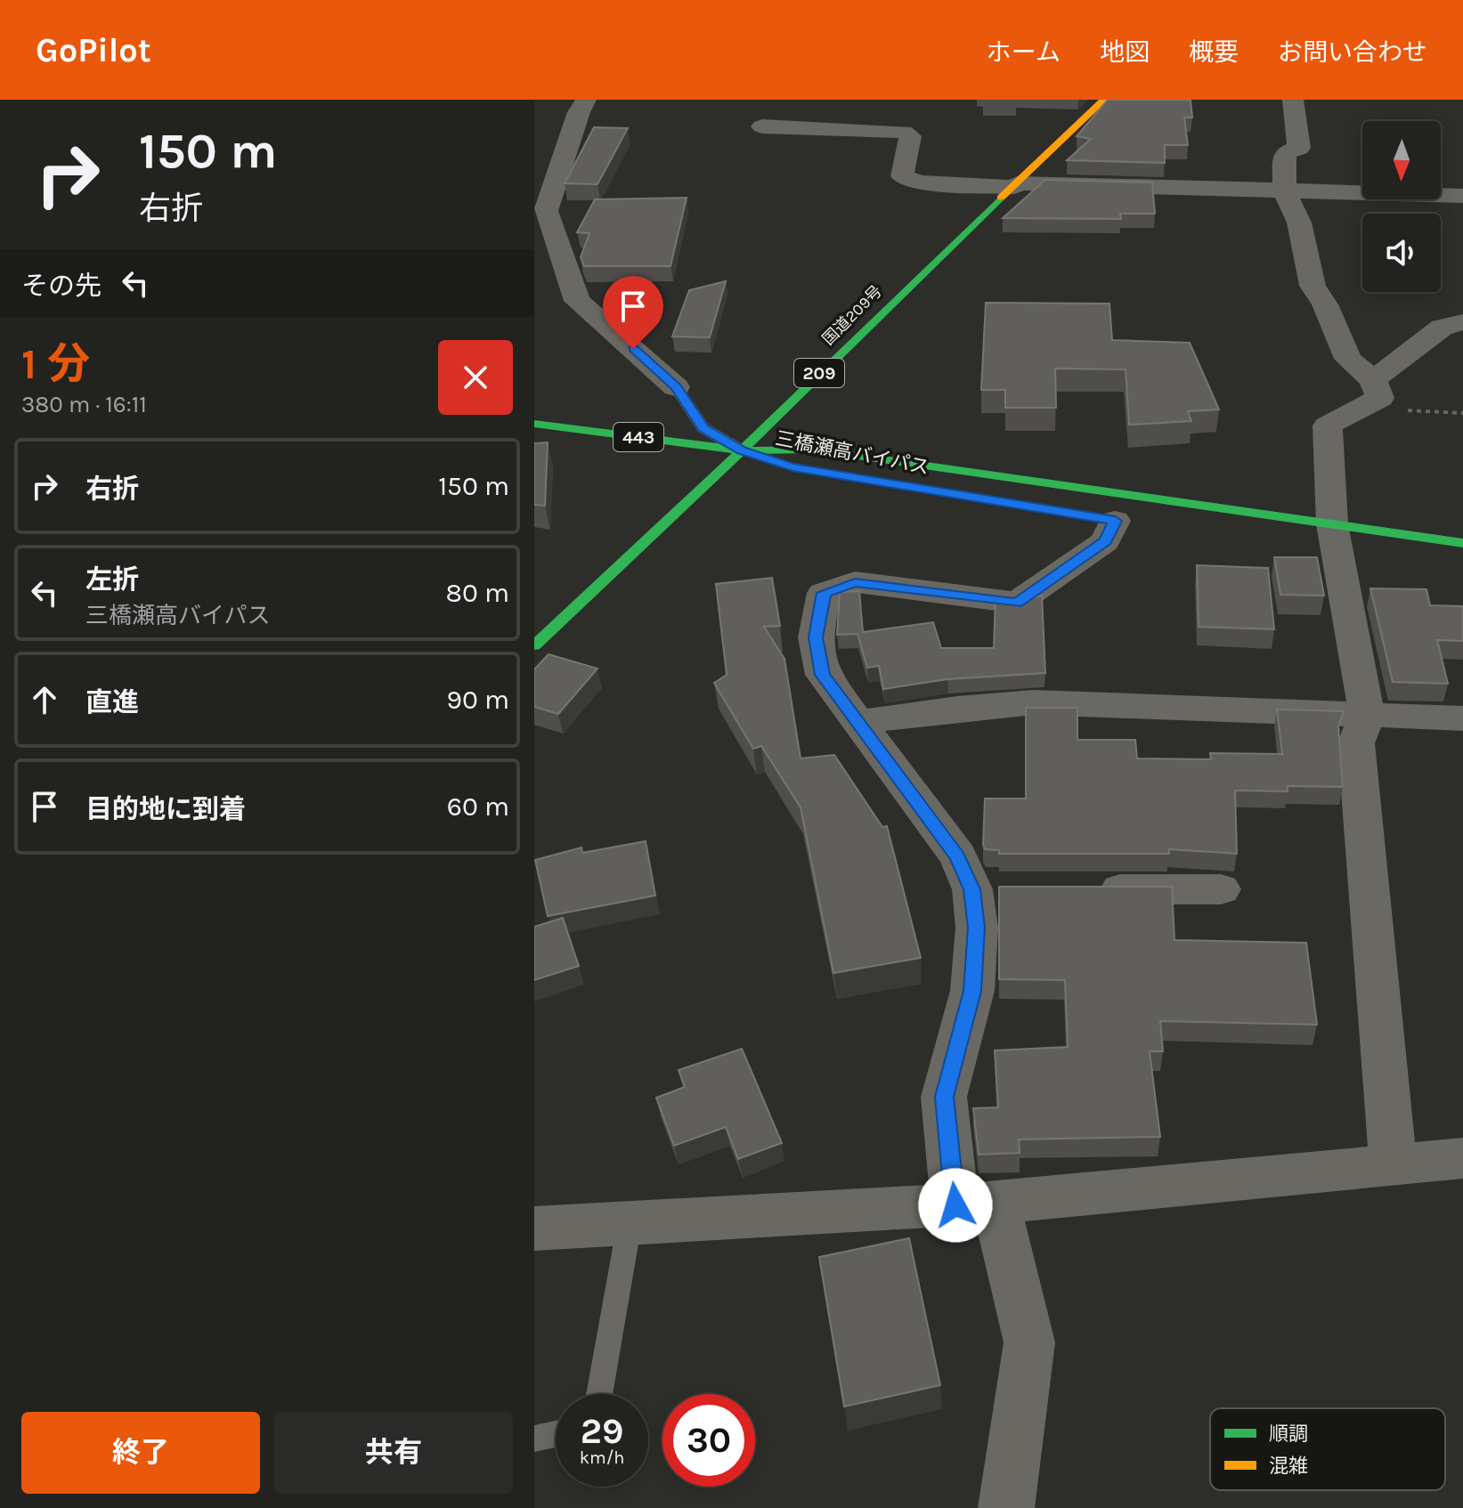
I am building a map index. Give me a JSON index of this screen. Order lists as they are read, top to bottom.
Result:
{
  "streets": {
    "highway": [
      "国道209号",
      "209",
      "443",
      "三橋瀬高バイパス"
    ]
  },
  "crossings": [
    ["国道209号", "443"],
    ["国道209号", "三橋瀬高バイパス"],
    ["443", "三橋瀬高バイパス"]
  ],
  "legend": ["順調", "混雑"],
  "north": "bottom",
  "page": {
    "header": "GoPilot",
    "nav": [
      "ホーム",
      "地図",
      "概要",
      "お問い合わせ"
    ],
    "turn": ["150 m", "右折"],
    "then": "その先",
    "heading": ["1 分", "380 m · 16:11"],
    "list": [
      {
        "name": "右折",
        "value": "150 m"
      },
      {
        "name": "左折",
        "note": "三橋瀬高バイパス",
        "value": "80 m"
      },
      {
        "name": "直進",
        "value": "90 m"
      },
      {
        "name": "目的地に到着",
        "value": "60 m"
      }
    ],
    "speed": "29 km/h",
    "limit": "30",
    "buttons": ["終了", "共有"]
  }
}
